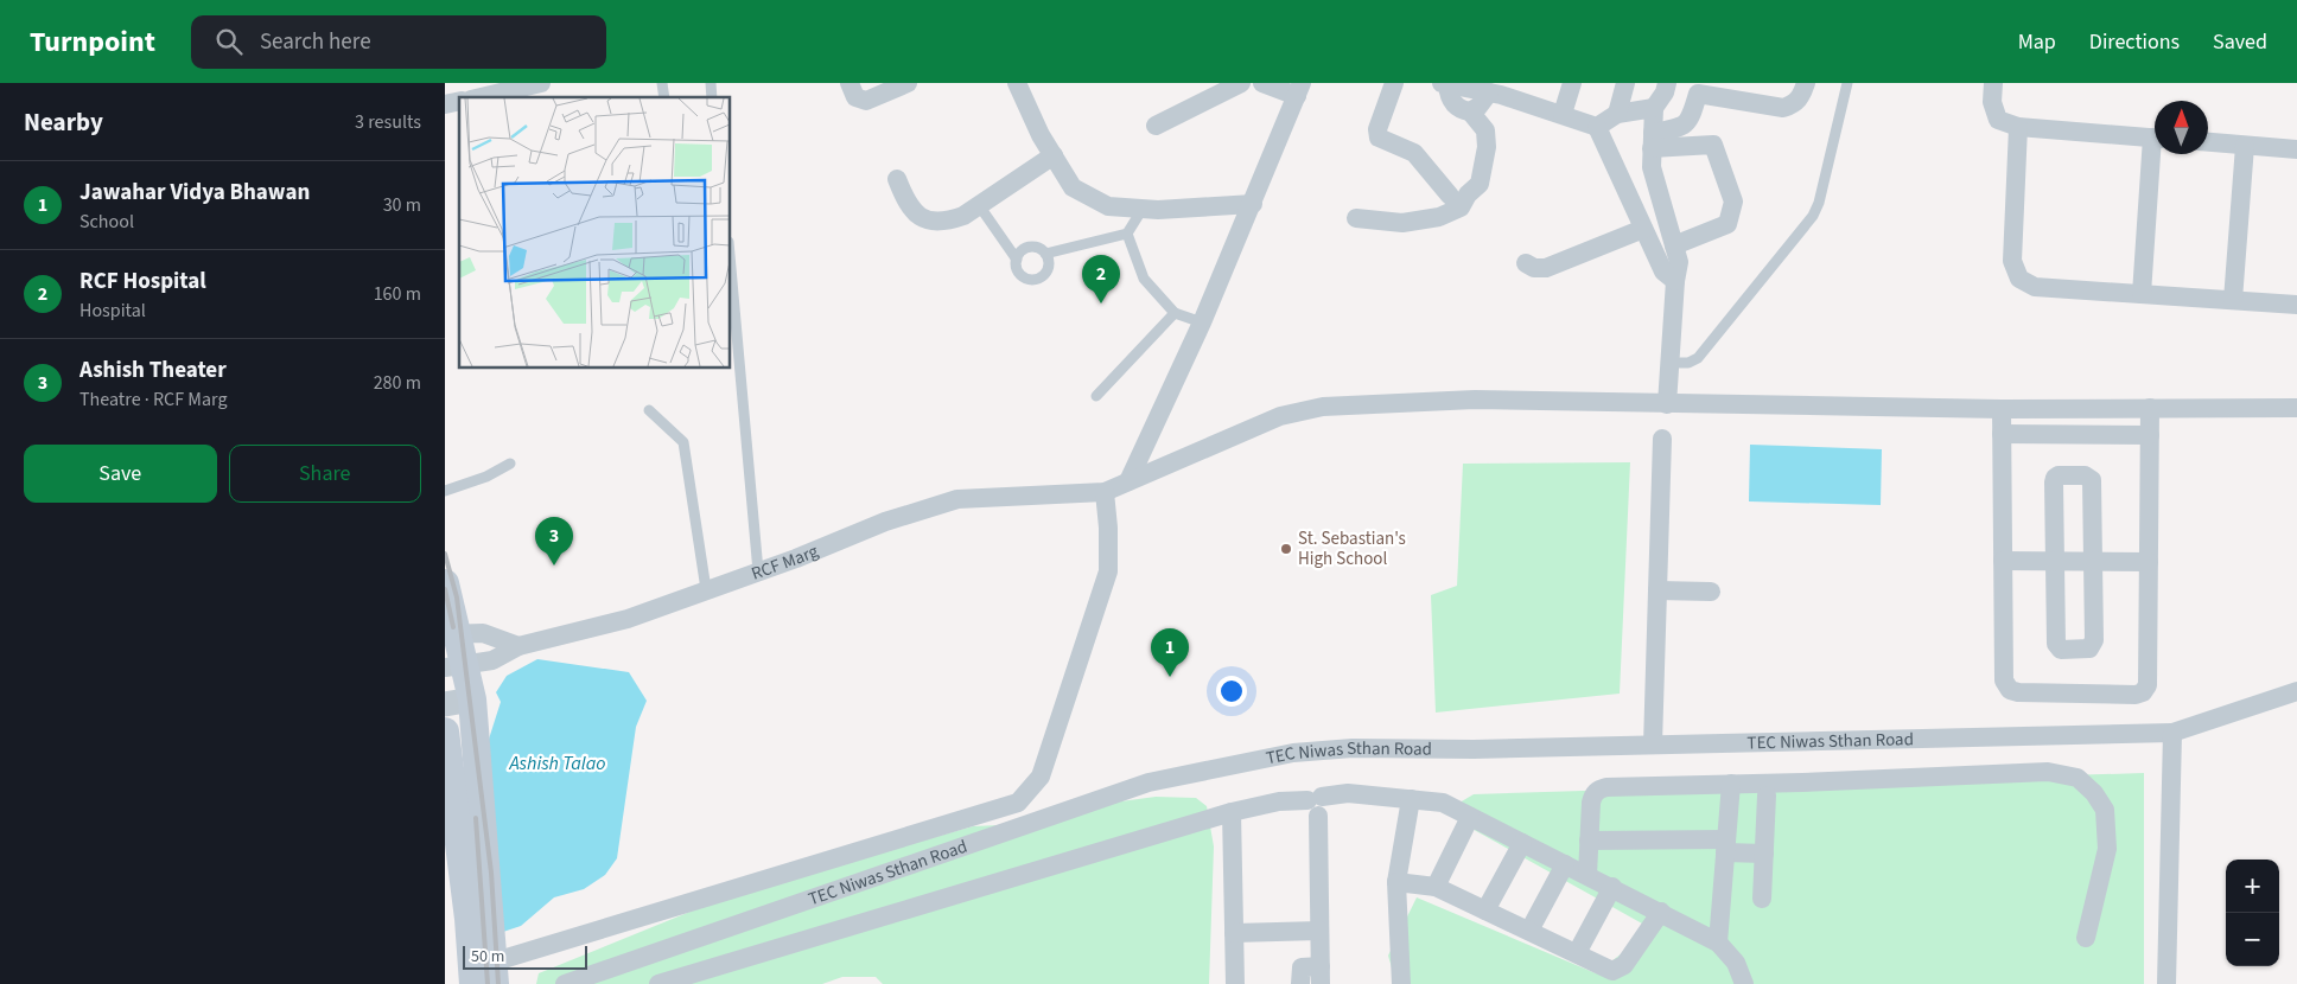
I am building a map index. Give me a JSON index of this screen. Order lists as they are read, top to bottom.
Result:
{
  "streets": {
    "street": ["RCF Marg", "TEC Niwas Sthan Road"]
  },
  "water": ["Ashish Talao"],
  "places": ["St. Sebastian's High School"],
  "scale_bar": "50 m",
  "north": "top",
  "page": {
    "header": "Turnpoint",
    "search": "Search here",
    "nav": ["Map", "Directions", "Saved"],
    "heading": ["Nearby", "3 results"],
    "list": [
      {
        "mark": "1",
        "name": "Jawahar Vidya Bhawan",
        "note": "School",
        "value": "30 m"
      },
      {
        "mark": "2",
        "name": "RCF Hospital",
        "note": "Hospital",
        "value": "160 m"
      },
      {
        "mark": "3",
        "name": "Ashish Theater",
        "note": "Theatre · RCF Marg",
        "value": "280 m"
      }
    ],
    "pins": ["2", "3", "1"],
    "buttons": ["Save", "Share"],
    "map_buttons": ["+", "−"],
    "scale": "50 m"
  }
}
